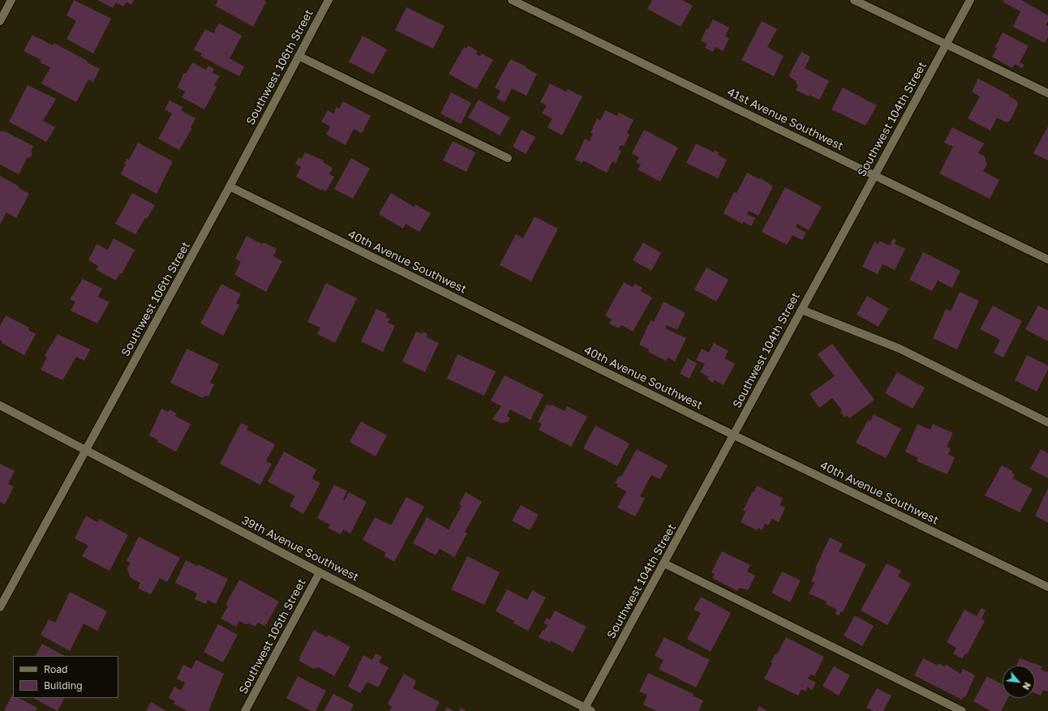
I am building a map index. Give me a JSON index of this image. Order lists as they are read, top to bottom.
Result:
{
  "streets": {
    "street": [
      "Southwest 106th Street",
      "41st Avenue Southwest",
      "Southwest 104th Street",
      "40th Avenue Southwest",
      "39th Avenue Southwest",
      "Southwest 105th Street"
    ]
  },
  "crossings": [
    ["Southwest 106th Street", "40th Avenue Southwest"],
    ["Southwest 106th Street", "39th Avenue Southwest"],
    ["41st Avenue Southwest", "Southwest 104th Street"],
    ["Southwest 104th Street", "40th Avenue Southwest"],
    ["Southwest 104th Street", "39th Avenue Southwest"],
    ["39th Avenue Southwest", "Southwest 105th Street"]
  ],
  "legend": ["Road", "Building"],
  "north": "bottom right"
}
